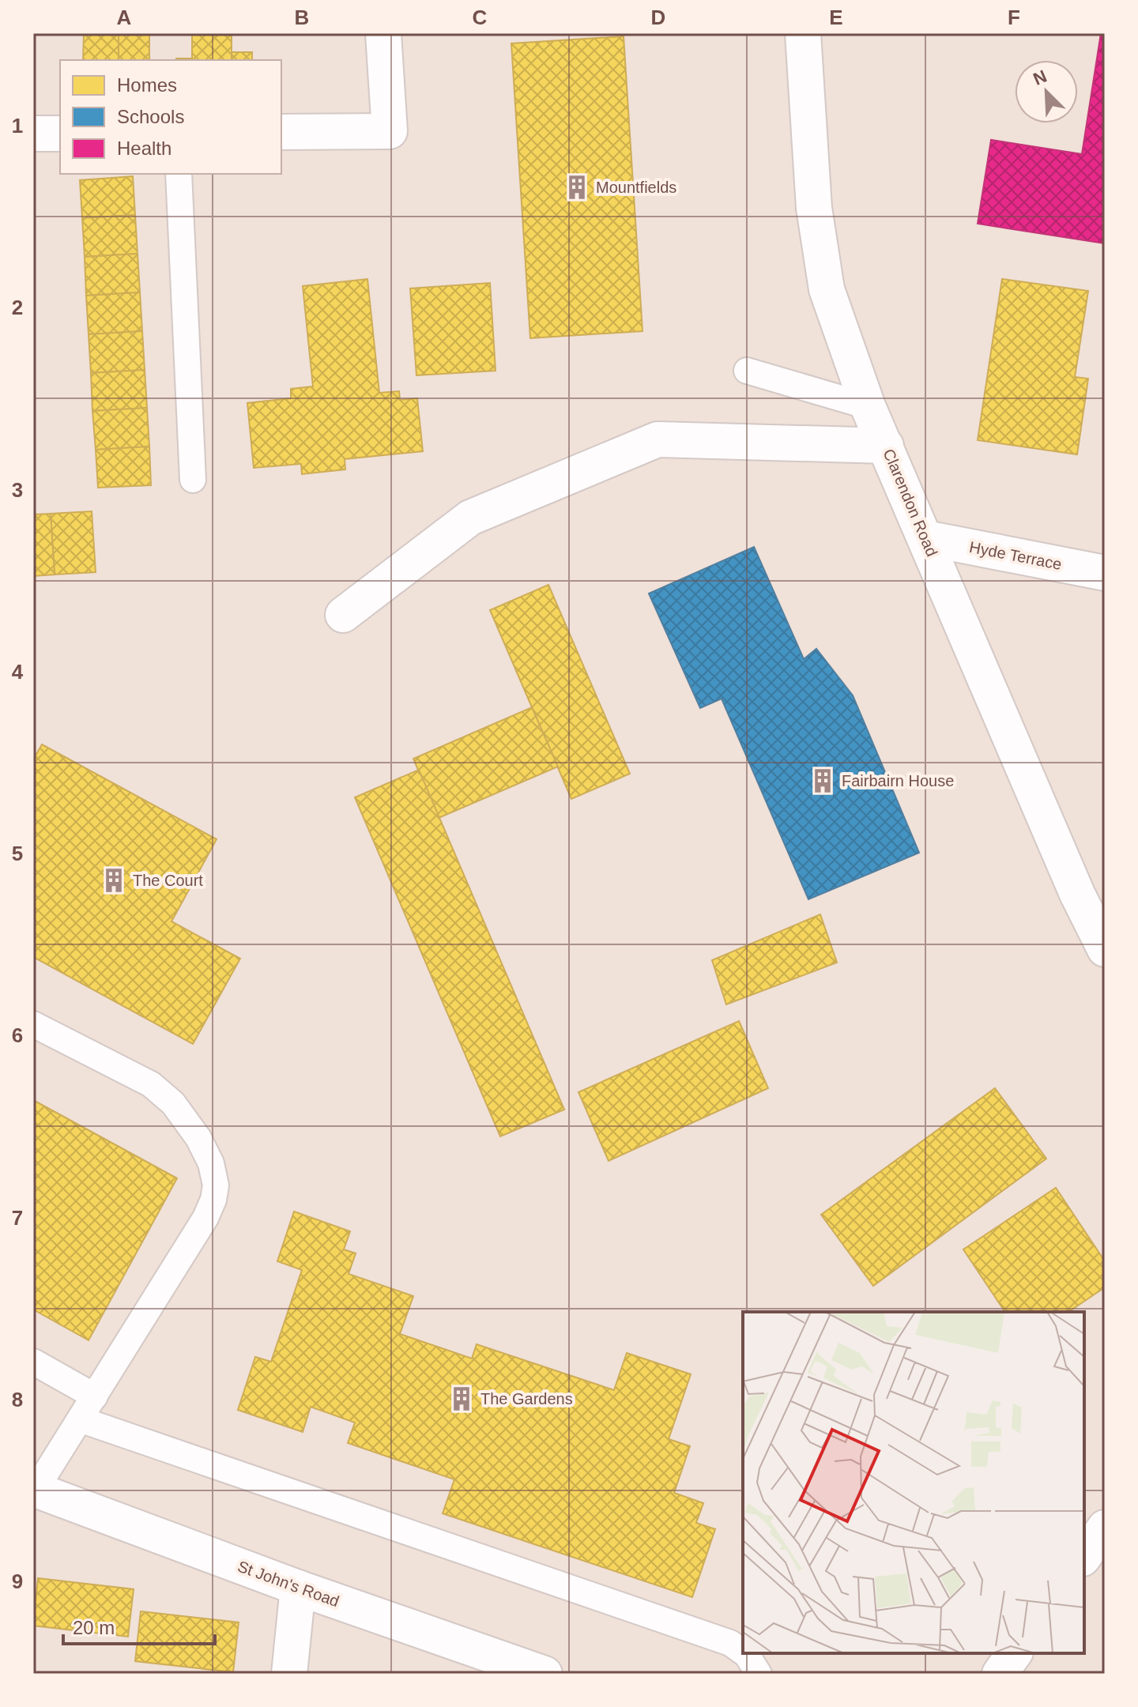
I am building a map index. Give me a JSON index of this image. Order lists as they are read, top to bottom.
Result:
{
  "streets": {
    "street": ["Clarendon Road", "Hyde Terrace", "St John's Road"]
  },
  "crossings": [
    ["Clarendon Road", "Hyde Terrace"]
  ],
  "places": {
    "building": [
      "Mountfields",
      "Fairbairn House",
      "The Court",
      "The Gardens"
    ]
  },
  "legend": ["Homes", "Schools", "Health"],
  "scale_bar": "20 m",
  "north": "top left",
  "grid": {
    "columns": [
      "A",
      "B",
      "C",
      "D",
      "E",
      "F"
    ],
    "rows": [
      "1",
      "2",
      "3",
      "4",
      "5",
      "6",
      "7",
      "8",
      "9"
    ]
  }
}
